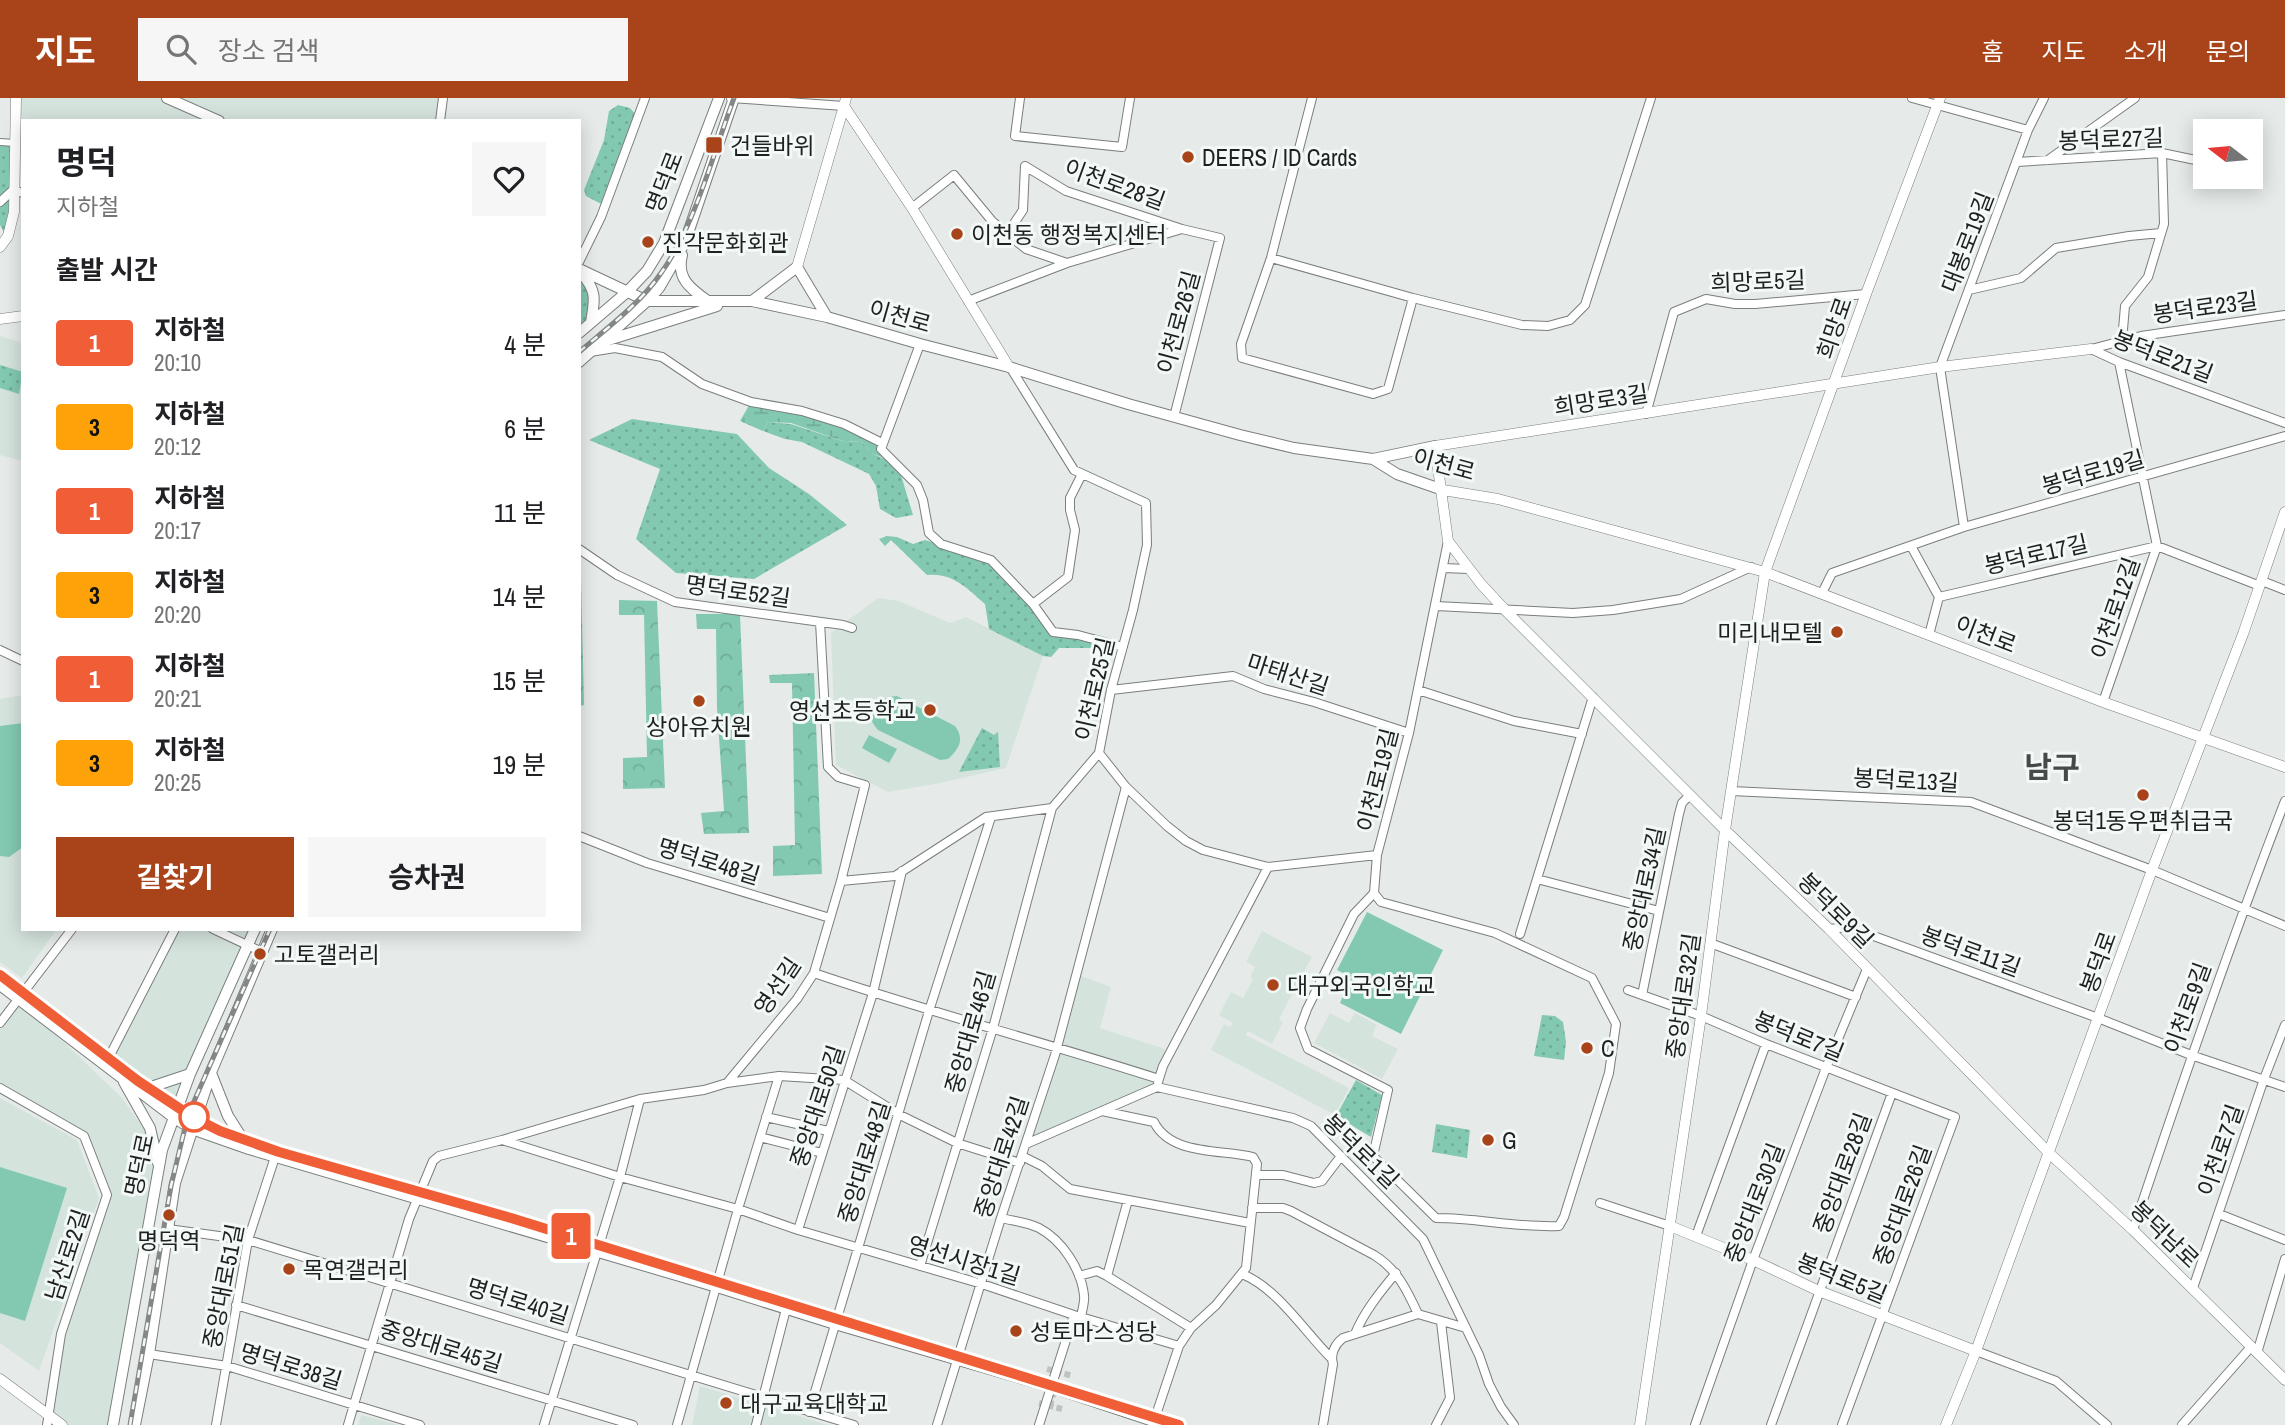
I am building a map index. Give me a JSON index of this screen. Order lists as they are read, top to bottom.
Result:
{
  "streets": {
    "main road": ["명덕로", "이천로", "희망로3길"],
    "street": [
      "봉덕로27길",
      "이천로28길",
      "대봉로19길",
      "희망로5길",
      "봉덕로23길",
      "이천로26길",
      "희망로",
      "봉덕로21길",
      "봉덕로19길",
      "봉덕로17길",
      "명덕로52길",
      "이천로12길",
      "마태산길",
      "이천로25길",
      "이천로19길",
      "봉덕로13길",
      "명덕로48길",
      "중앙대로34길",
      "봉덕로9길",
      "봉덕로11길",
      "봉덕로",
      "영선길",
      "중앙대로32길",
      "이천로9길",
      "중앙대로46길",
      "봉덕로7길",
      "중앙대로50길",
      "이천로7길",
      "봉덕로1길",
      "중앙대로42길",
      "중앙대로48길",
      "중앙대로28길",
      "중앙대로30길",
      "중앙대로26길",
      "봉덕남로",
      "남산로2길",
      "영선시장1길",
      "봉덕로5길",
      "중앙대로51길",
      "명덕로40길",
      "중앙대로45길",
      "명덕로38길"
    ]
  },
  "crossings": [
    ["봉덕로27길", "대봉로19길"],
    ["명덕로", "이천로"],
    ["명덕로", "명덕로40길"],
    ["명덕로", "명덕로38길"],
    ["이천로28길", "이천로26길"],
    ["대봉로19길", "봉덕로21길"],
    ["희망로5길", "희망로"],
    ["희망로5길", "희망로3길"],
    ["봉덕로23길", "봉덕로21길"],
    ["이천로", "이천로26길"],
    ["이천로", "희망로"],
    ["이천로", "희망로3길"],
    ["이천로", "봉덕로19길"],
    ["이천로", "이천로12길"],
    ["이천로", "봉덕로"],
    ["이천로", "중앙대로32길"],
    ["희망로", "봉덕로21길"],
    ["희망로", "희망로3길"],
    ["희망로", "중앙대로32길"],
    ["봉덕로21길", "희망로3길"],
    ["봉덕로21길", "이천로12길"],
    ["봉덕로19길", "이천로12길"],
    ["봉덕로17길", "이천로12길"],
    ["명덕로52길", "영선길"],
    ["마태산길", "이천로25길"],
    ["마태산길", "이천로19길"],
    ["이천로25길", "중앙대로46길"],
    ["이천로19길", "봉덕로9길"],
    ["이천로19길", "중앙대로42길"],
    ["봉덕로13길", "봉덕로"],
    ["봉덕로13길", "중앙대로32길"],
    ["봉덕로13길", "이천로9길"],
    ["명덕로48길", "영선길"],
    ["중앙대로34길", "봉덕로9길"],
    ["중앙대로34길", "봉덕로7길"],
    ["봉덕로9길", "봉덕로11길"],
    ["봉덕로9길", "봉덕로"],
    ["봉덕로9길", "중앙대로32길"],
    ["봉덕로9길", "중앙대로30길"],
    ["봉덕로9길", "봉덕남로"],
    ["봉덕로11길", "봉덕로"],
    ["봉덕로11길", "이천로9길"],
    ["봉덕로11길", "이천로7길"],
    ["봉덕로", "봉덕남로"],
    ["봉덕로", "봉덕로5길"],
    ["중앙대로32길", "봉덕로7길"],
    ["중앙대로32길", "봉덕로5길"],
    ["이천로9길", "봉덕남로"],
    ["중앙대로46길", "영선시장1길"],
    ["봉덕로7길", "중앙대로28길"],
    ["봉덕로7길", "중앙대로30길"],
    ["봉덕로7길", "중앙대로26길"],
    ["중앙대로50길", "영선시장1길"],
    ["이천로7길", "봉덕남로"],
    ["중앙대로42길", "영선시장1길"],
    ["중앙대로48길", "영선시장1길"],
    ["중앙대로48길", "명덕로40길"],
    ["중앙대로28길", "봉덕로5길"],
    ["중앙대로30길", "봉덕로5길"],
    ["중앙대로26길", "봉덕로5길"],
    ["중앙대로51길", "명덕로40길"],
    ["중앙대로51길", "중앙대로45길"],
    ["중앙대로51길", "명덕로38길"]
  ],
  "districts": ["남구"],
  "places": {
    "transit": ["건들바위"],
    "other": [
      "DEERS / ID Cards",
      "이천동 행정복지센터",
      "진각문화회관",
      "미리내모텔",
      "상아유치원",
      "영선초등학교",
      "봉덕1동우편취급국",
      "고토갤러리",
      "대구외국인학교",
      "C",
      "G",
      "명덕역",
      "목연갤러리",
      "성토마스성당",
      "대구교육대학교"
    ]
  },
  "lines": ["metro line 1"],
  "north": "left",
  "page": {
    "header": "지도",
    "search": "장소 검색",
    "nav": [
      "홈",
      "지도",
      "소개",
      "문의"
    ],
    "on_map": "1",
    "heading": [
      ["명덕", "지하철"],
      "출발 시간"
    ],
    "list": [
      {
        "mark": "1",
        "name": "지하철",
        "note": "20:10",
        "value": "4 분"
      },
      {
        "mark": "3",
        "name": "지하철",
        "note": "20:12",
        "value": "6 분"
      },
      {
        "mark": "1",
        "name": "지하철",
        "note": "20:17",
        "value": "11 분"
      },
      {
        "mark": "3",
        "name": "지하철",
        "note": "20:20",
        "value": "14 분"
      },
      {
        "mark": "1",
        "name": "지하철",
        "note": "20:21",
        "value": "15 분"
      },
      {
        "mark": "3",
        "name": "지하철",
        "note": "20:25",
        "value": "19 분"
      }
    ],
    "buttons": ["길찾기", "승차권"]
  }
}
